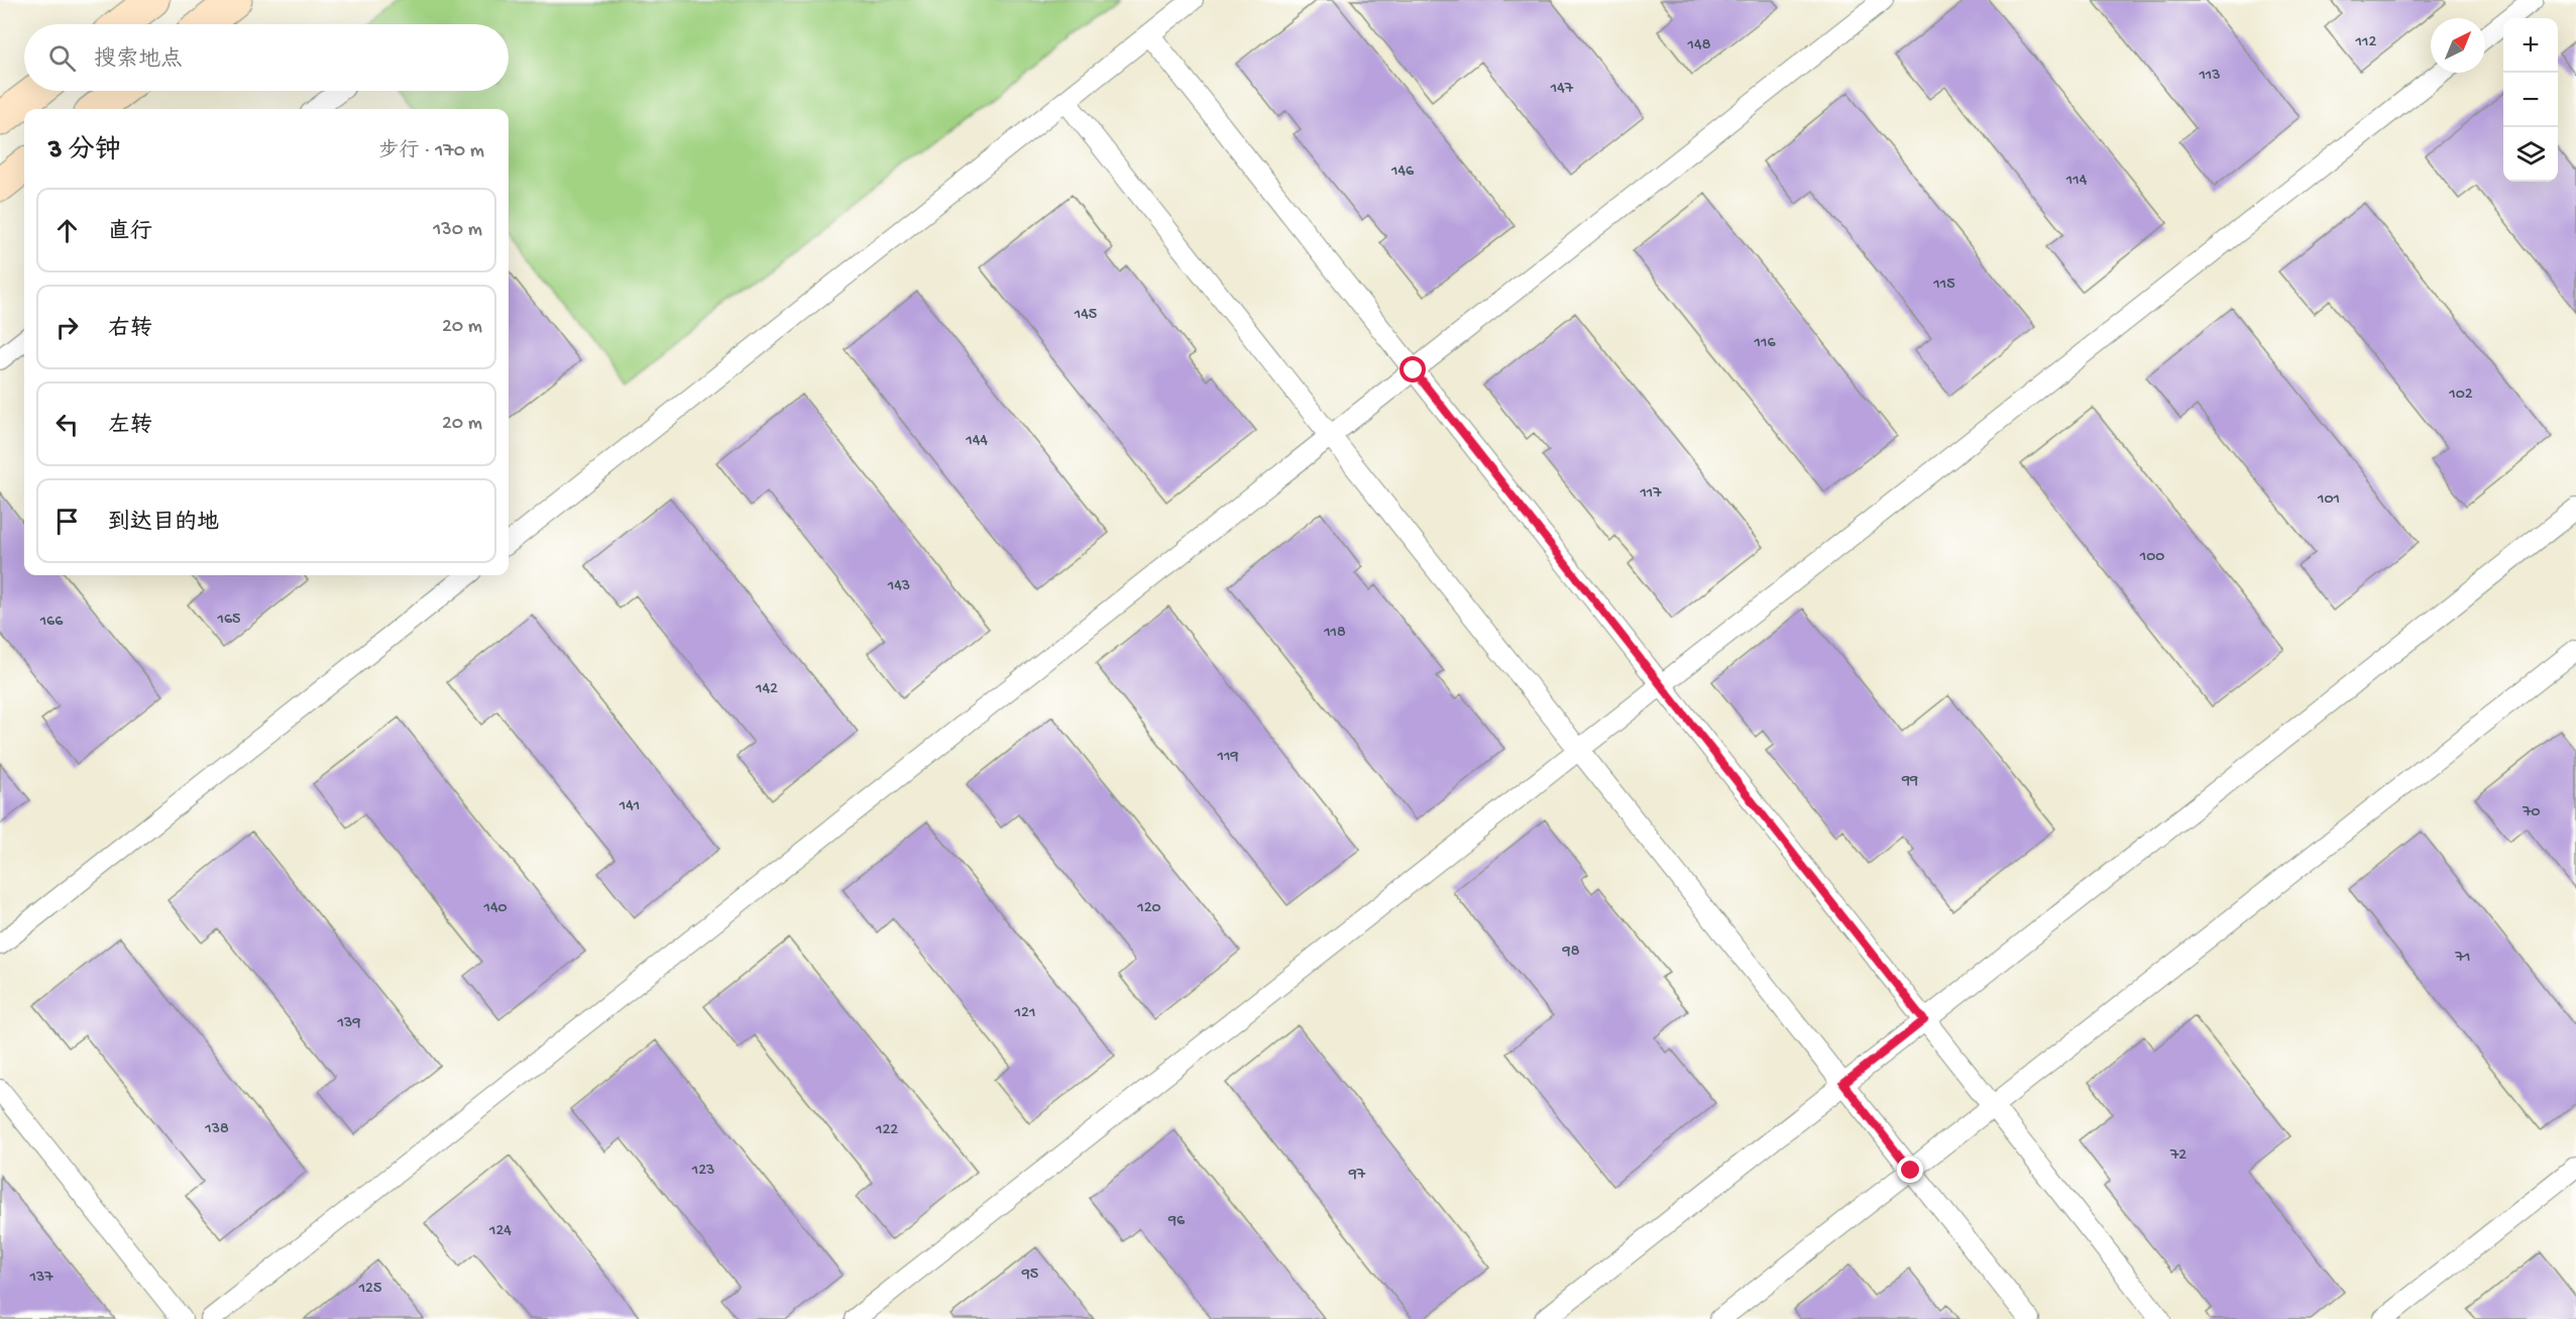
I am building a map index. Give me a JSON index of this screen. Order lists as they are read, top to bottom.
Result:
{
  "house_numbers": [
    "112",
    "148",
    "113",
    "147",
    "146",
    "114",
    "115",
    "145",
    "116",
    "102",
    "144",
    "117",
    "101",
    "100",
    "143",
    "165",
    "166",
    "118",
    "142",
    "119",
    "99",
    "141",
    "70",
    "140",
    "120",
    "98",
    "71",
    "121",
    "139",
    "138",
    "122",
    "72",
    "123",
    "97",
    "96",
    "124",
    "95",
    "137",
    "125"
  ],
  "north": "top right",
  "page": {
    "map_buttons": ["+", "−"],
    "search": "搜索地点",
    "heading": ["3 分钟", "步行 · 170 m"],
    "list": [
      ["直行", "130 m"],
      ["右转", "20 m"],
      ["左转", "20 m"],
      "到达目的地"
    ]
  }
}
